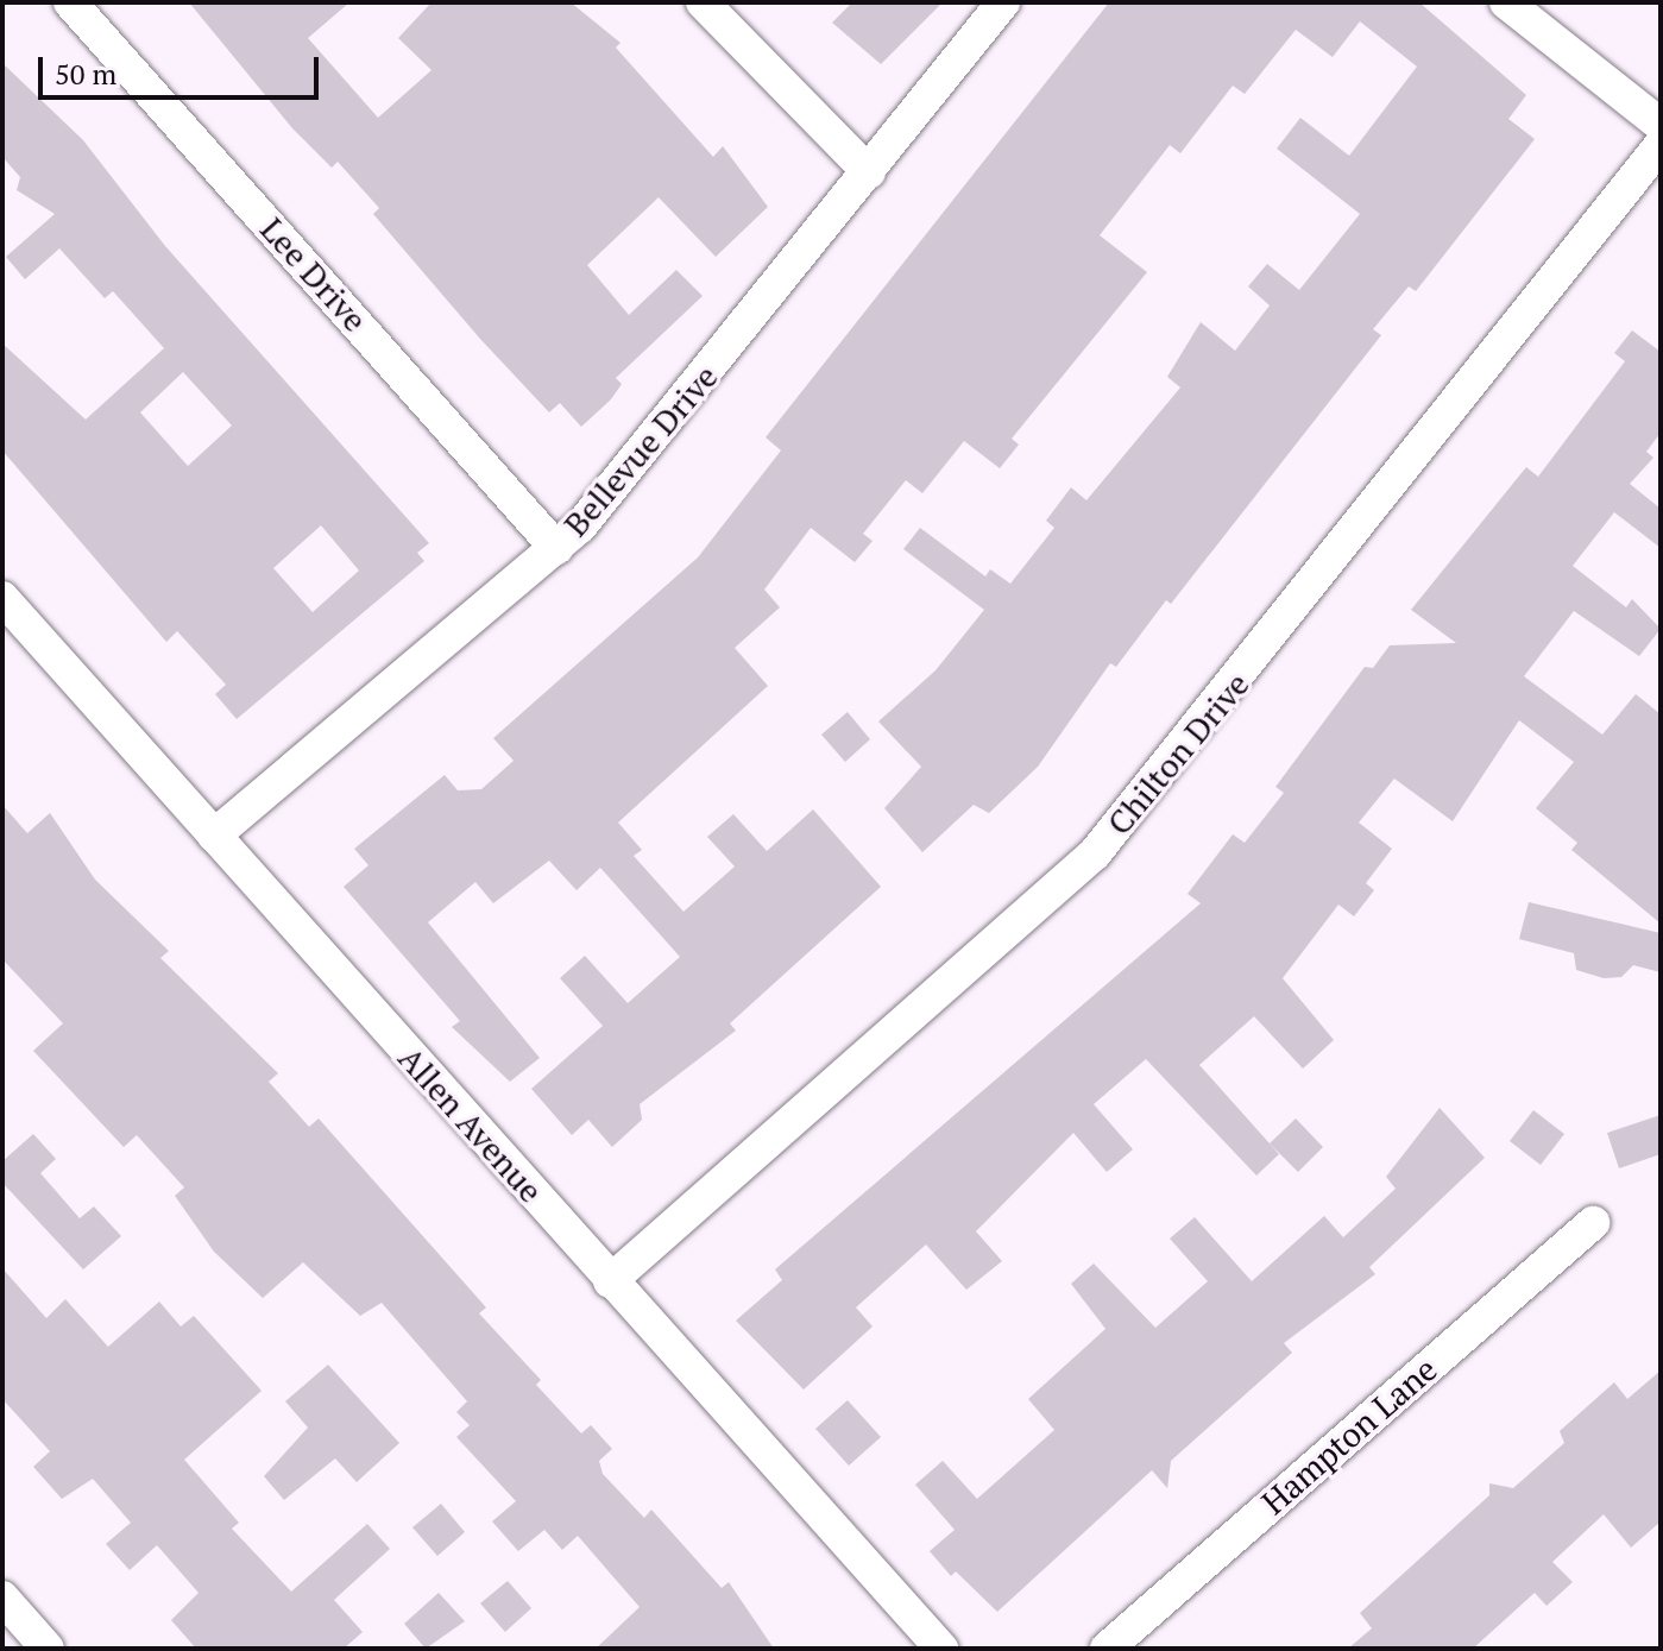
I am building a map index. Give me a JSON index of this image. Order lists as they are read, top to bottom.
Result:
{
  "streets": {
    "street": [
      "Lee Drive",
      "Bellevue Drive",
      "Chilton Drive",
      "Allen Avenue",
      "Hampton Lane"
    ]
  },
  "crossings": [
    ["Lee Drive", "Bellevue Drive"],
    ["Bellevue Drive", "Allen Avenue"],
    ["Chilton Drive", "Allen Avenue"]
  ],
  "scale_bar": "50 m"
}
